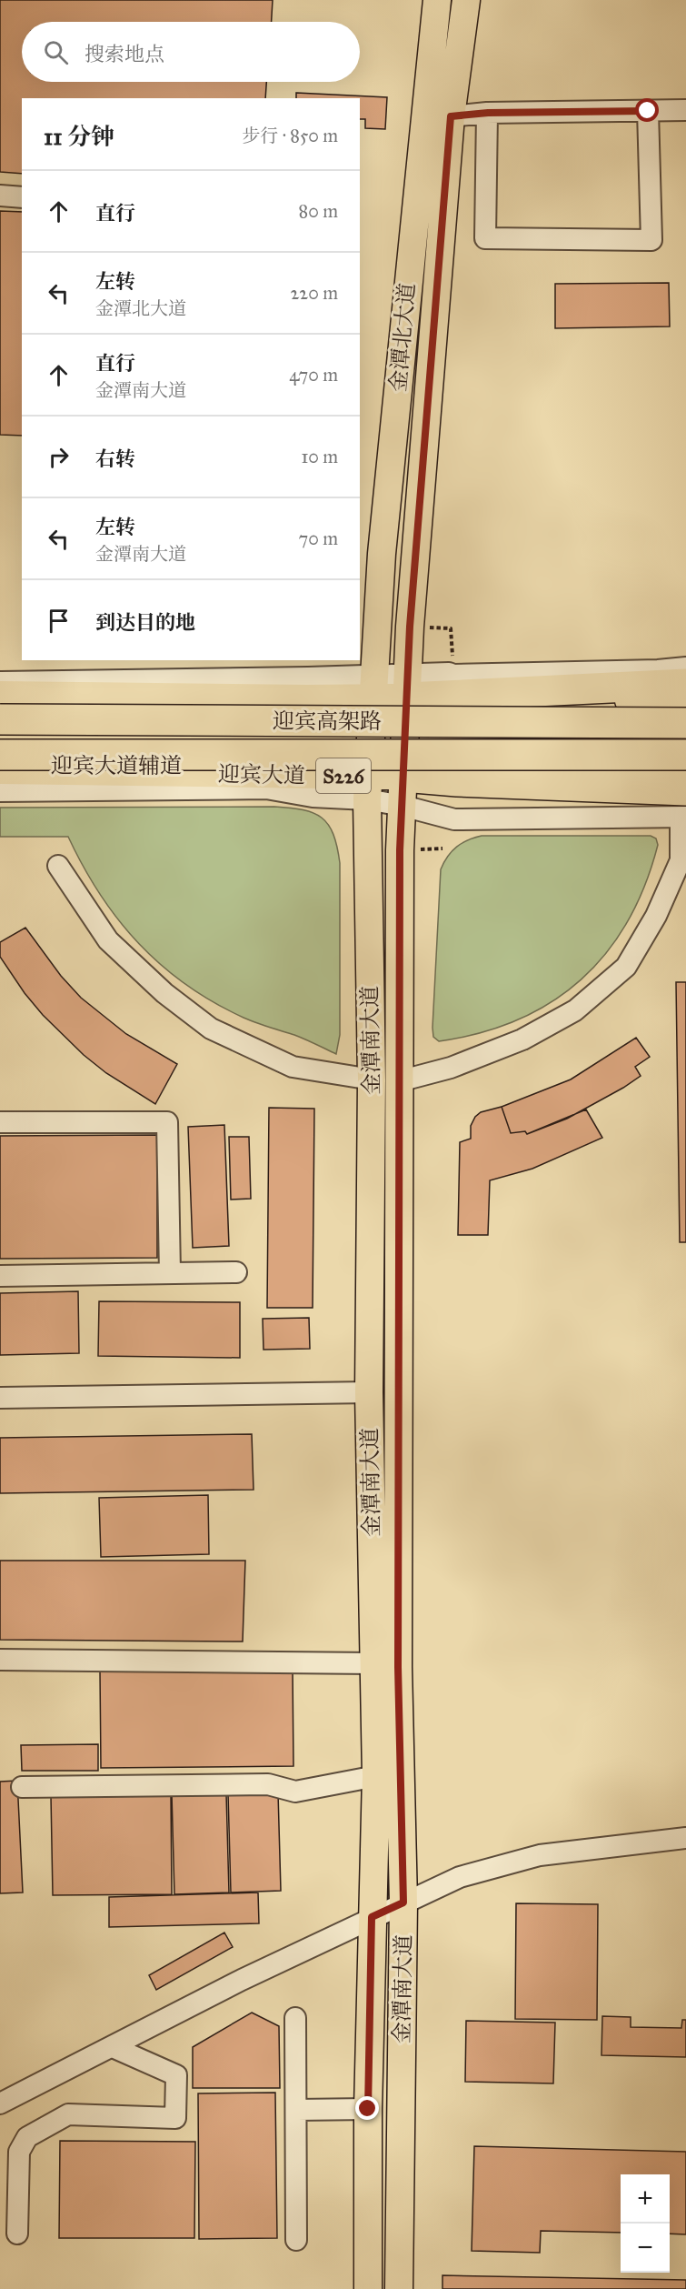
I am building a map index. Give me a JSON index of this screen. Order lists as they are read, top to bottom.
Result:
{
  "streets": {
    "highway": ["迎宾高架路"],
    "main road": [
      "金潭北大道",
      "迎宾大道",
      "S226",
      "金潭南大道"
    ],
    "street": ["迎宾大道辅道"]
  },
  "crossings": [
    ["金潭北大道", "金潭南大道"],
    ["迎宾大道辅道", "迎宾大道"],
    ["迎宾大道辅道", "金潭南大道"],
    ["迎宾大道", "金潭南大道"]
  ],
  "page": {
    "search": "搜索地点",
    "heading": ["11 分钟", "步行 · 850 m"],
    "list": [
      ["直行", "80 m"],
      ["左转", "金潭北大道", "220 m"],
      ["直行", "金潭南大道", "470 m"],
      ["右转", "10 m"],
      ["左转", "金潭南大道", "70 m"],
      "到达目的地"
    ],
    "map_buttons": ["+", "−"]
  }
}
